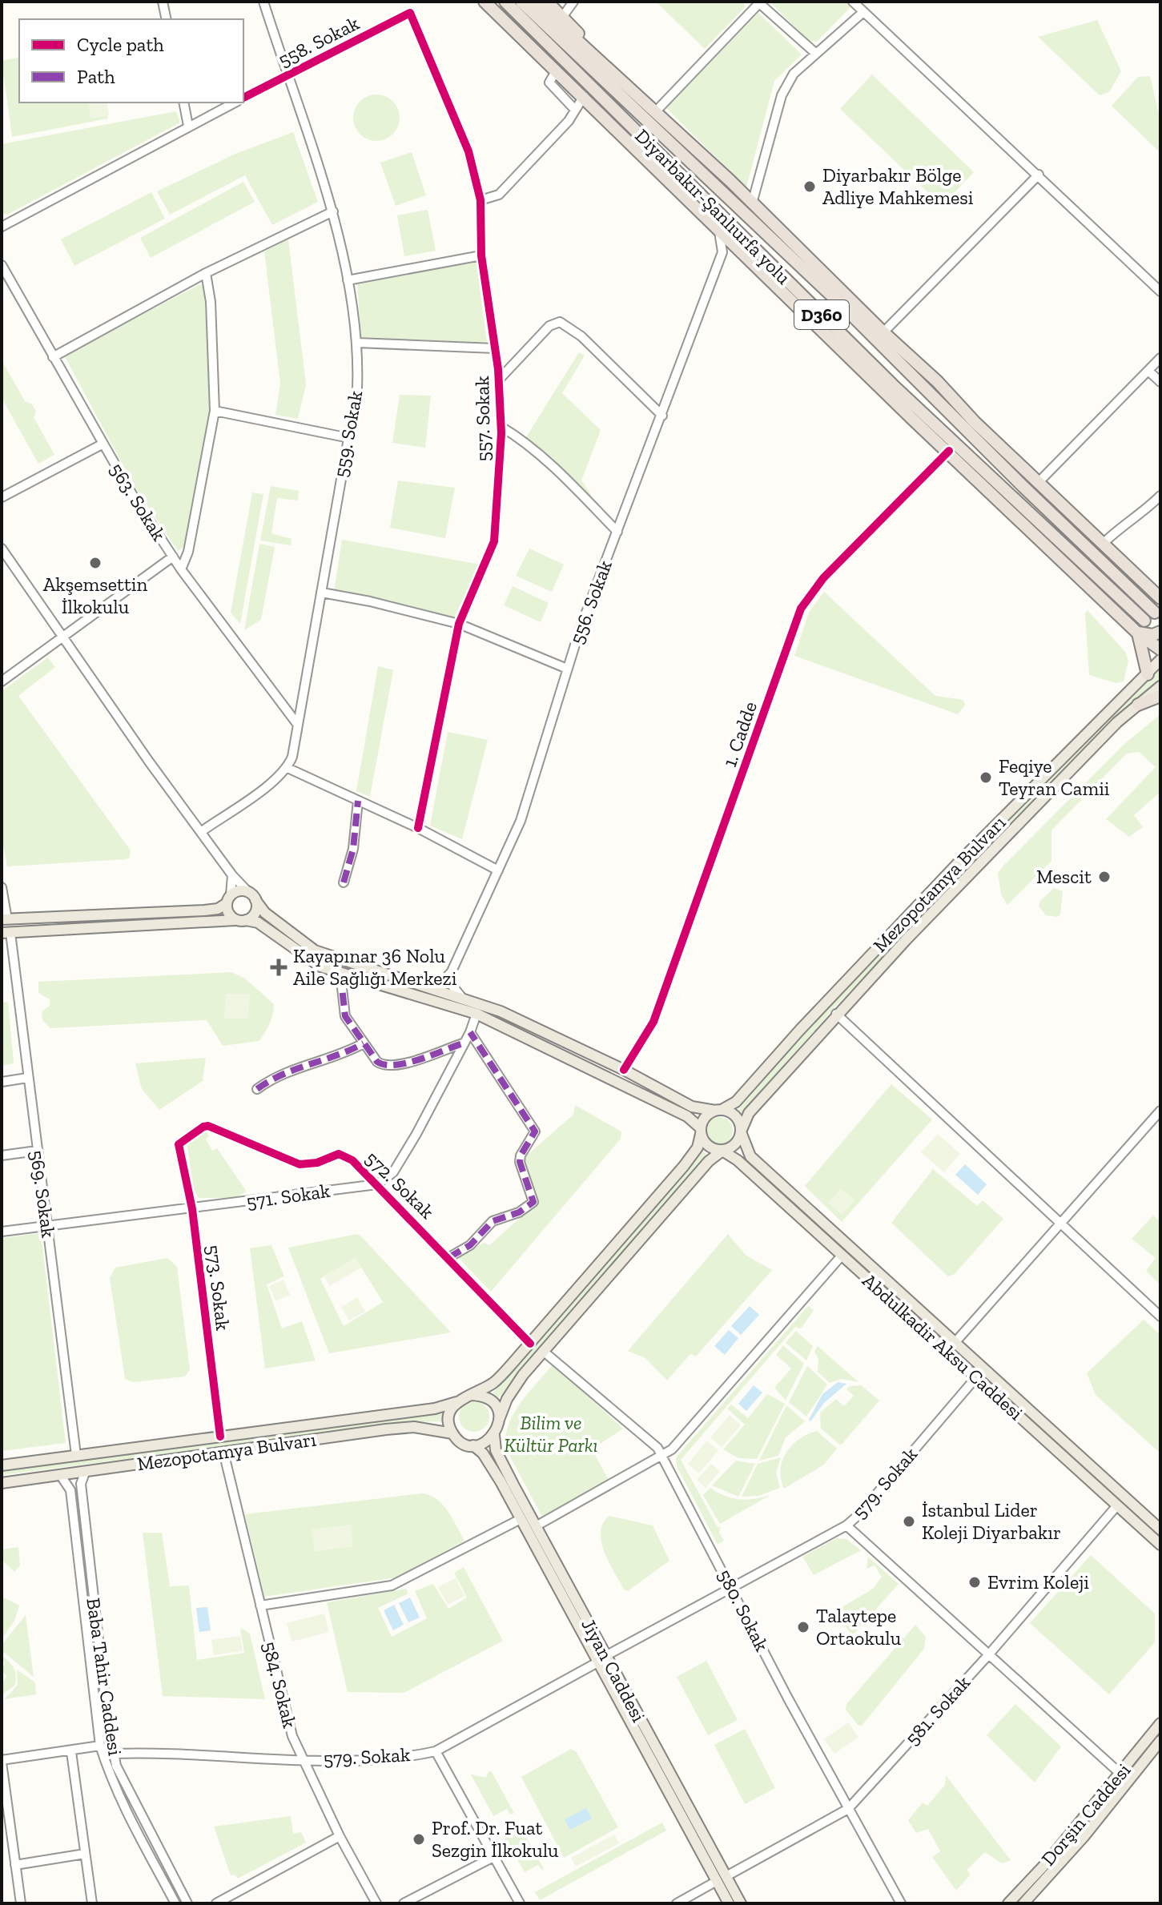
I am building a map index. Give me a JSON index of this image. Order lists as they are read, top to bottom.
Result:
{
  "streets": {
    "highway": ["Diyarbakır-Şanlıurfa yolu", "D360"],
    "main road": [
      "Mezopotamya Bulvarı",
      "Abdulkadir Aksu Caddesi",
      "Jiyan Caddesi",
      "Dorşin Caddesi"
    ],
    "street": [
      "558. Sokak",
      "557. Sokak",
      "559. Sokak",
      "563. Sokak",
      "556. Sokak",
      "1. Cadde",
      "572. Sokak",
      "569. Sokak",
      "571. Sokak",
      "573. Sokak",
      "579. Sokak",
      "580. Sokak",
      "Baba Tahir Caddesi",
      "584. Sokak",
      "581. Sokak"
    ]
  },
  "crossings": [
    ["558. Sokak", "557. Sokak"],
    ["558. Sokak", "559. Sokak"],
    ["559. Sokak", "563. Sokak"],
    ["Mezopotamya Bulvarı", "Abdulkadir Aksu Caddesi"],
    ["Mezopotamya Bulvarı", "Jiyan Caddesi"],
    ["Mezopotamya Bulvarı", "Baba Tahir Caddesi"],
    ["Mezopotamya Bulvarı", "584. Sokak"],
    ["572. Sokak", "571. Sokak"],
    ["572. Sokak", "573. Sokak"],
    ["569. Sokak", "571. Sokak"],
    ["571. Sokak", "573. Sokak"],
    ["Abdulkadir Aksu Caddesi", "579. Sokak"],
    ["Abdulkadir Aksu Caddesi", "581. Sokak"],
    ["579. Sokak", "580. Sokak"],
    ["579. Sokak", "Jiyan Caddesi"],
    ["579. Sokak", "Baba Tahir Caddesi"],
    ["579. Sokak", "584. Sokak"],
    ["580. Sokak", "581. Sokak"],
    ["Jiyan Caddesi", "581. Sokak"]
  ],
  "parks": ["Bilim ve Kültür Parkı"],
  "places": {
    "other": [
      "Diyarbakır Bölge Adliye Mahkemesi",
      "Akşemsettin İlkokulu",
      "Feqiye Teyran Camii",
      "Mescit",
      "İstanbul Lider Koleji Diyarbakır",
      "Evrim Koleji",
      "Talaytepe Ortaokulu",
      "Prof. Dr. Fuat Sezgin İlkokulu"
    ],
    "health": ["Kayapınar 36 Nolu Aile Sağlığı Merkezi"]
  },
  "legend": ["Cycle path", "Path"]
}
